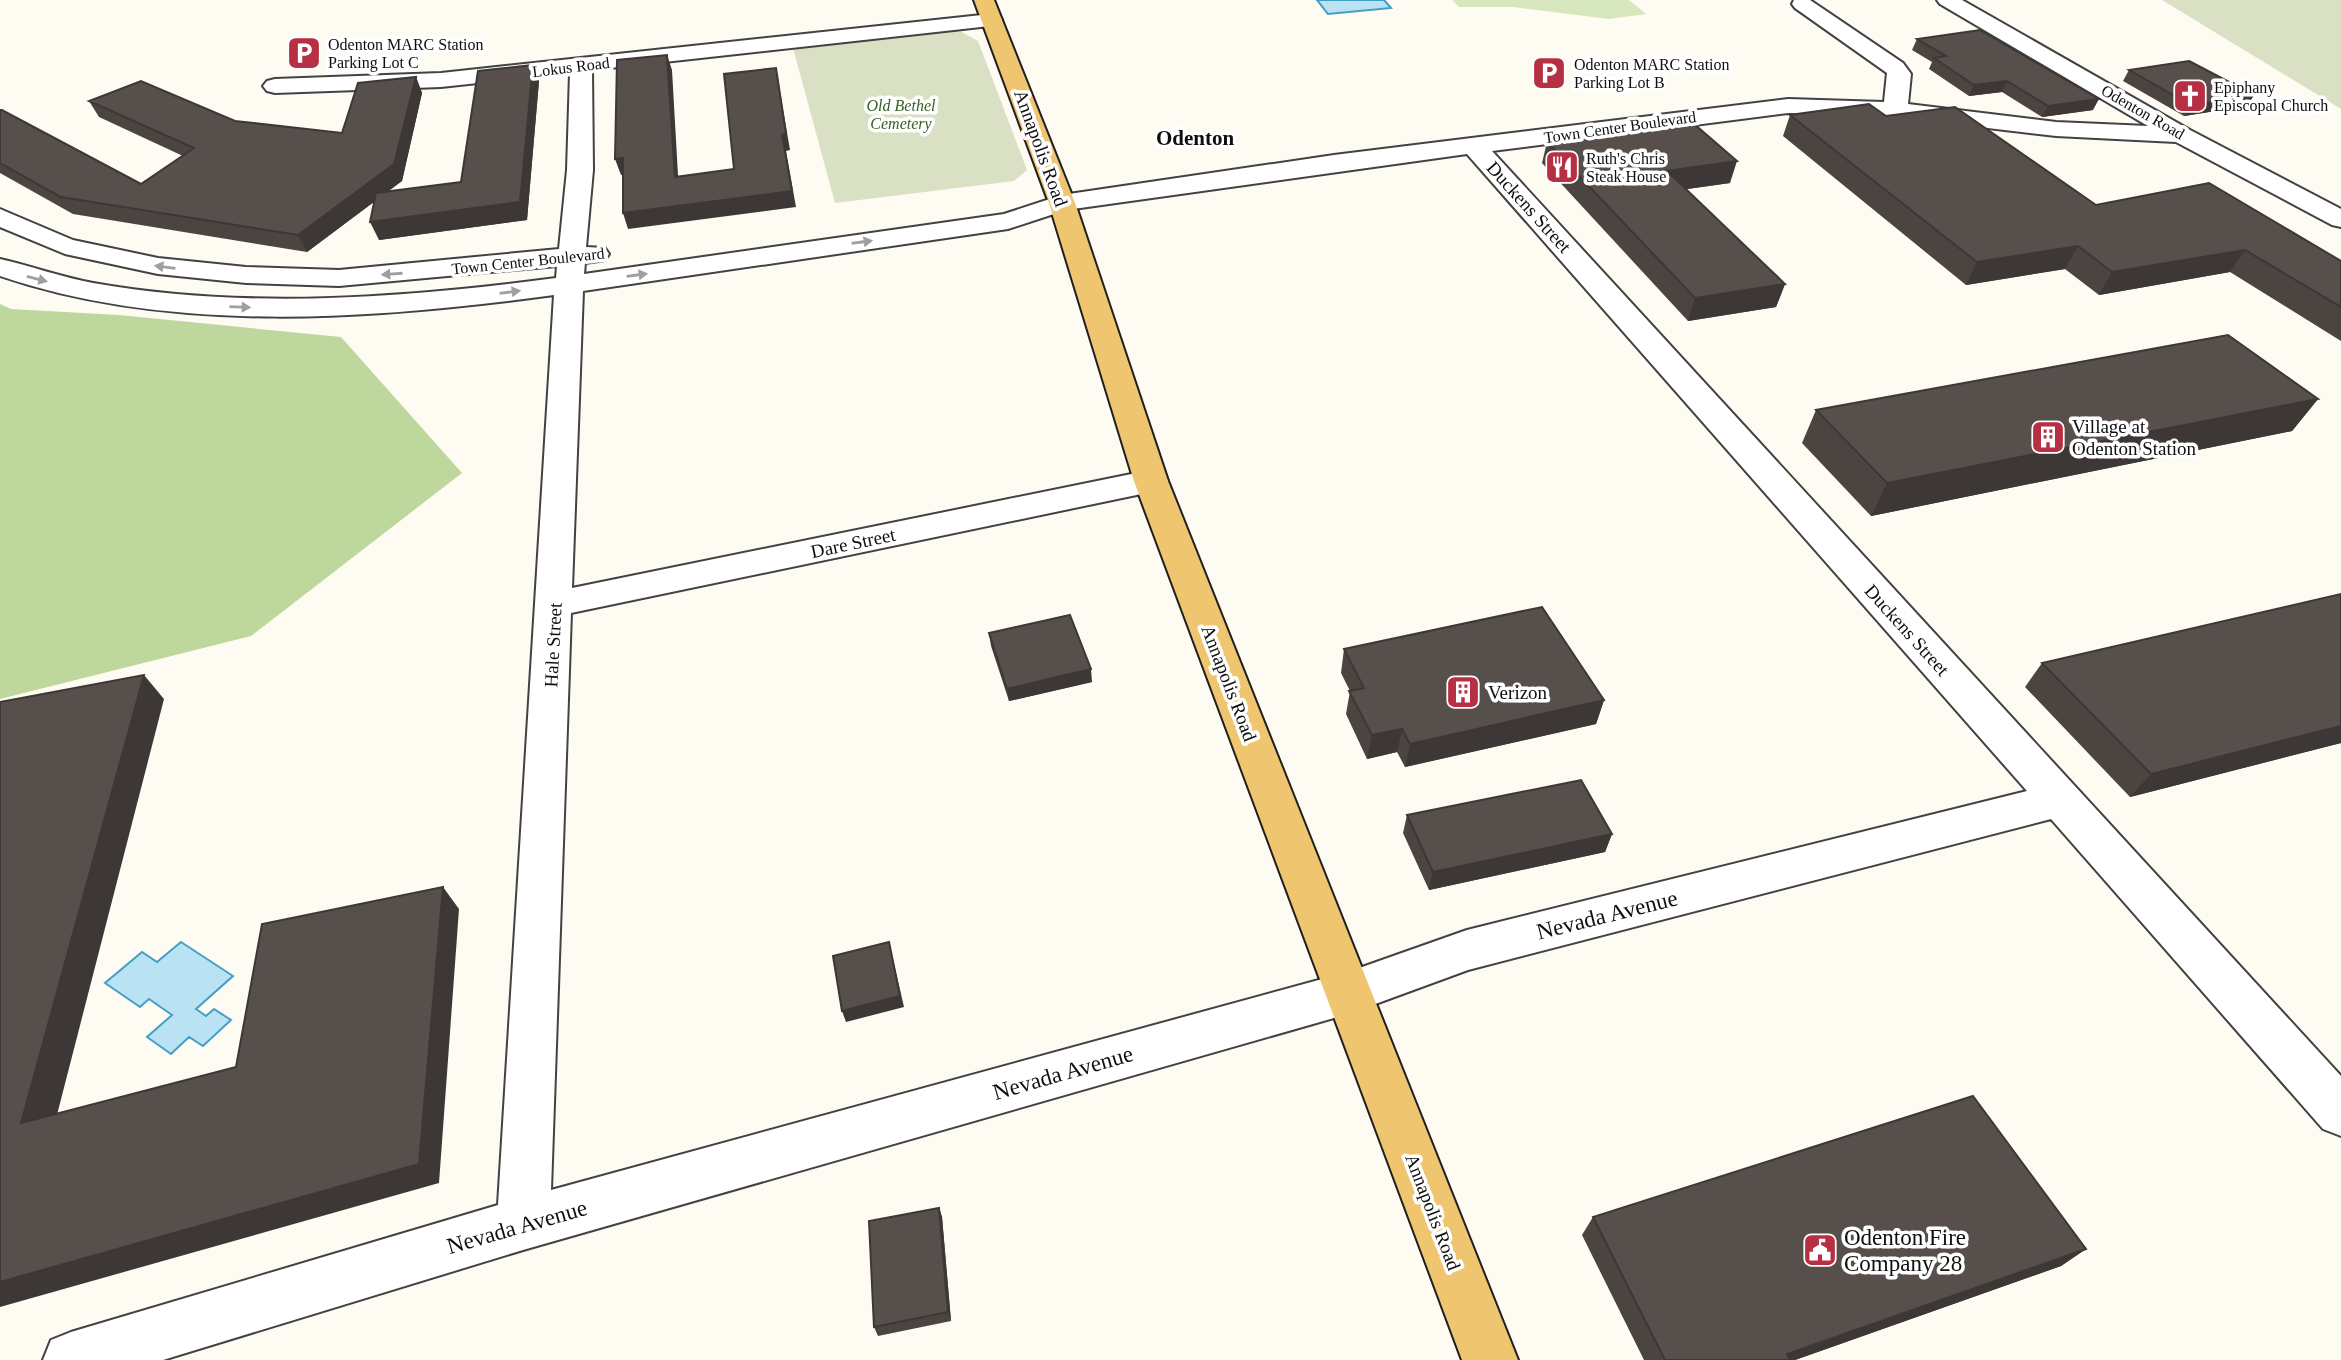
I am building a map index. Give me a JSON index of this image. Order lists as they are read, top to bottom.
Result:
{
  "streets": {
    "main road": ["Annapolis Road"],
    "street": [
      "Lokus Road",
      "Odenton Road",
      "Town Center Boulevard",
      "Duckens Street",
      "Dare Street",
      "Hale Street",
      "Nevada Avenue"
    ]
  },
  "crossings": [
    ["Lokus Road", "Annapolis Road"],
    ["Lokus Road", "Hale Street"],
    ["Odenton Road", "Town Center Boulevard"],
    ["Town Center Boulevard", "Annapolis Road"],
    ["Town Center Boulevard", "Duckens Street"],
    ["Town Center Boulevard", "Hale Street"],
    ["Annapolis Road", "Dare Street"],
    ["Annapolis Road", "Nevada Avenue"],
    ["Duckens Street", "Nevada Avenue"],
    ["Dare Street", "Hale Street"],
    ["Hale Street", "Nevada Avenue"]
  ],
  "districts": ["Odenton"],
  "parks": ["Old Bethel Cemetery"],
  "places": {
    "parking": ["Odenton MARC Station Parking Lot C", "Odenton MARC Station Parking Lot B"],
    "church": ["Epiphany Episcopal Church"],
    "restaurant": ["Ruth's Chris Steak House"],
    "building": ["Village at Odenton Station", "Verizon"],
    "public building": ["Odenton Fire Company 28"]
  }
}
